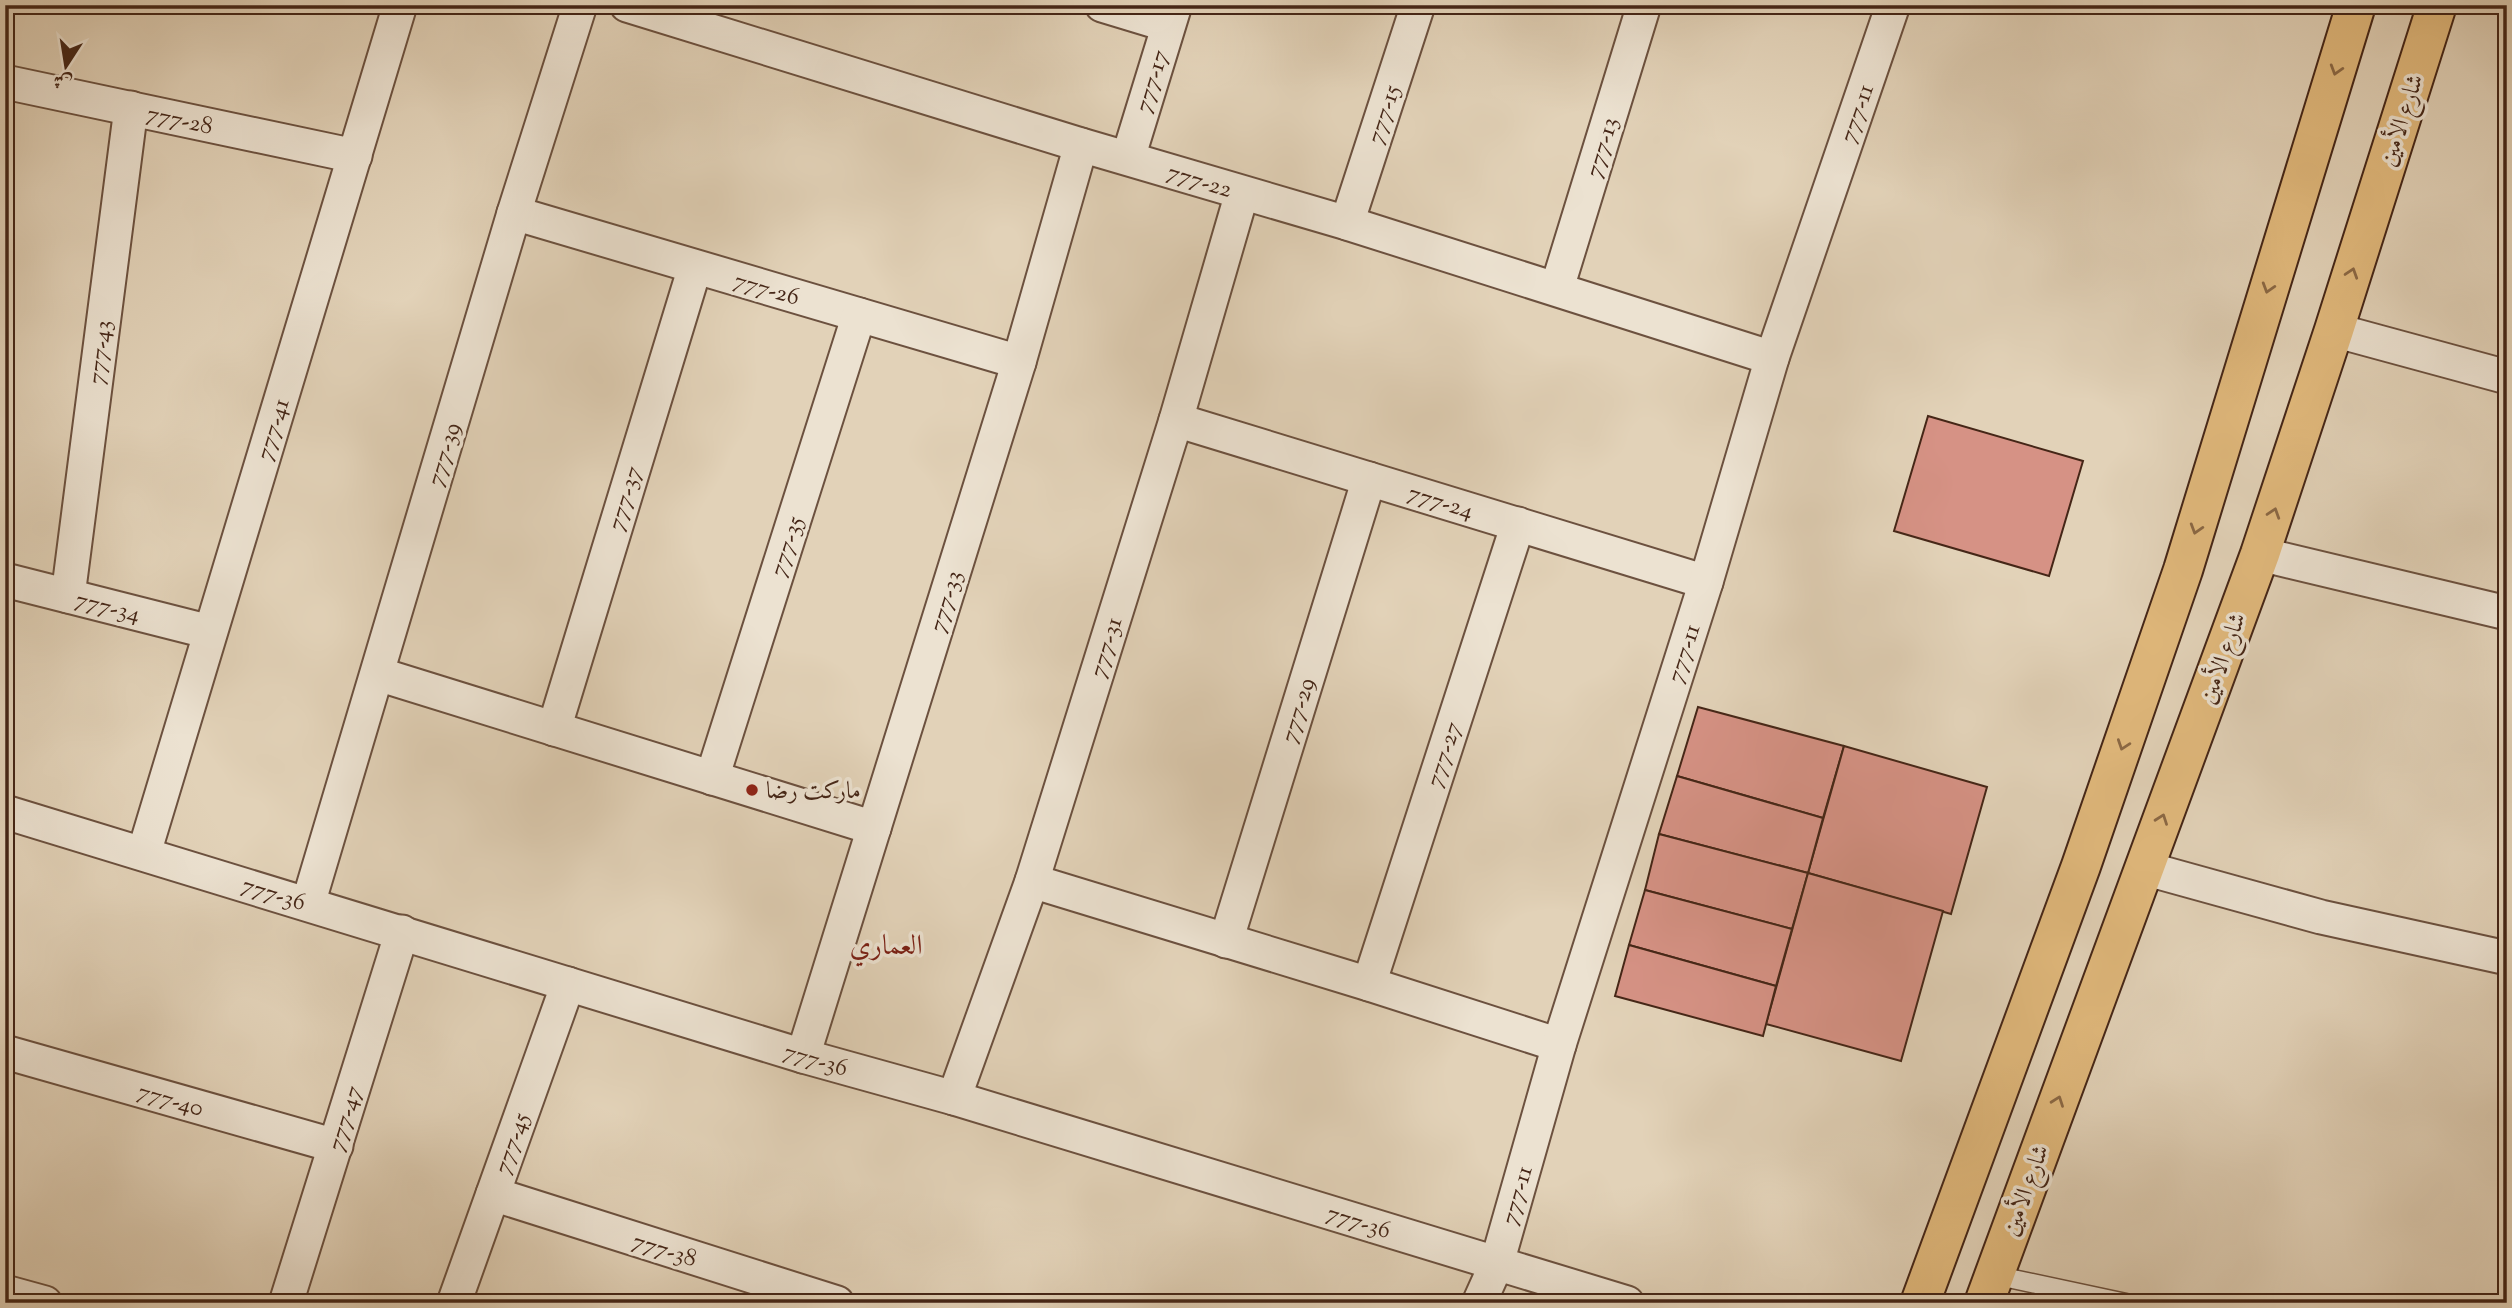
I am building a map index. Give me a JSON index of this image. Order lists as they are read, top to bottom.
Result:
{
  "streets": {
    "main road": ["شارع الأمين"],
    "street": [
      "777-17",
      "777-11",
      "777-15",
      "777-28",
      "777-13",
      "777-22",
      "777-26",
      "777-43",
      "777-41",
      "777-39",
      "777-37",
      "777-24",
      "777-35",
      "777-33",
      "777-34",
      "777-31",
      "777-29",
      "777-27",
      "777-36",
      "777-40",
      "777-47",
      "777-45",
      "777-38"
    ]
  },
  "crossings": [
    ["777-17", "777-22"],
    ["777-11", "777-22"],
    ["777-11", "777-24"],
    ["777-11", "777-36"],
    ["777-15", "777-22"],
    ["777-28", "777-43"],
    ["777-28", "777-41"],
    ["777-13", "777-22"],
    ["777-22", "777-33"],
    ["777-22", "777-31"],
    ["777-26", "777-39"],
    ["777-26", "777-37"],
    ["777-26", "777-35"],
    ["777-26", "777-33"],
    ["777-43", "777-34"],
    ["777-41", "777-34"],
    ["777-41", "777-36"],
    ["777-39", "777-36"],
    ["777-24", "777-31"],
    ["777-24", "777-29"],
    ["777-24", "777-27"],
    ["777-33", "777-36"],
    ["777-31", "777-36"],
    ["777-36", "777-47"],
    ["777-36", "777-45"],
    ["777-40", "777-47"],
    ["777-45", "777-38"]
  ],
  "districts": ["العماري"],
  "places": ["ماركت رضا"],
  "north": "bottom"
}
